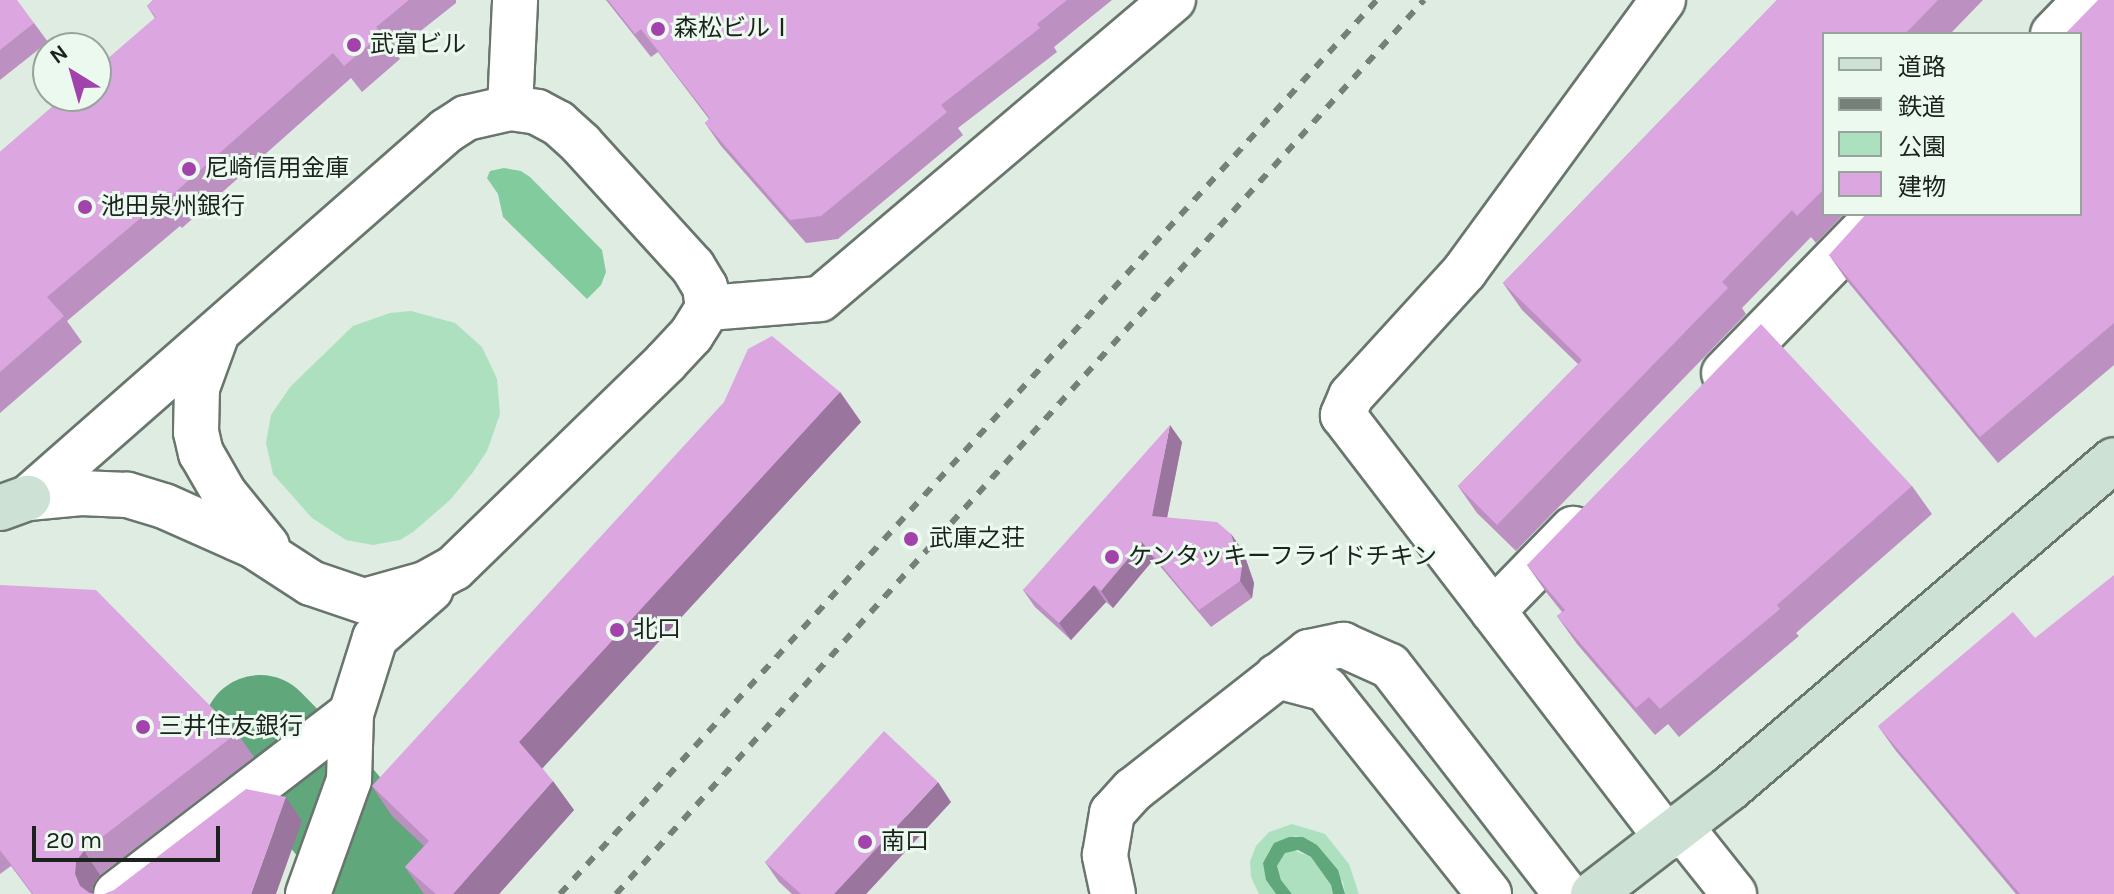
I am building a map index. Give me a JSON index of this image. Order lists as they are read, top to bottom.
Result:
{
  "places": [
    "森松ビルⅠ",
    "武富ビル",
    "尼崎信用金庫",
    "池田泉州銀行",
    "武庫之荘",
    "ケンタッキーフライドチキン",
    "北口",
    "三井住友銀行",
    "南口"
  ],
  "legend": [
    "道路",
    "鉄道",
    "公園",
    "建物"
  ],
  "scale_bar": "20 m",
  "north": "top left"
}
